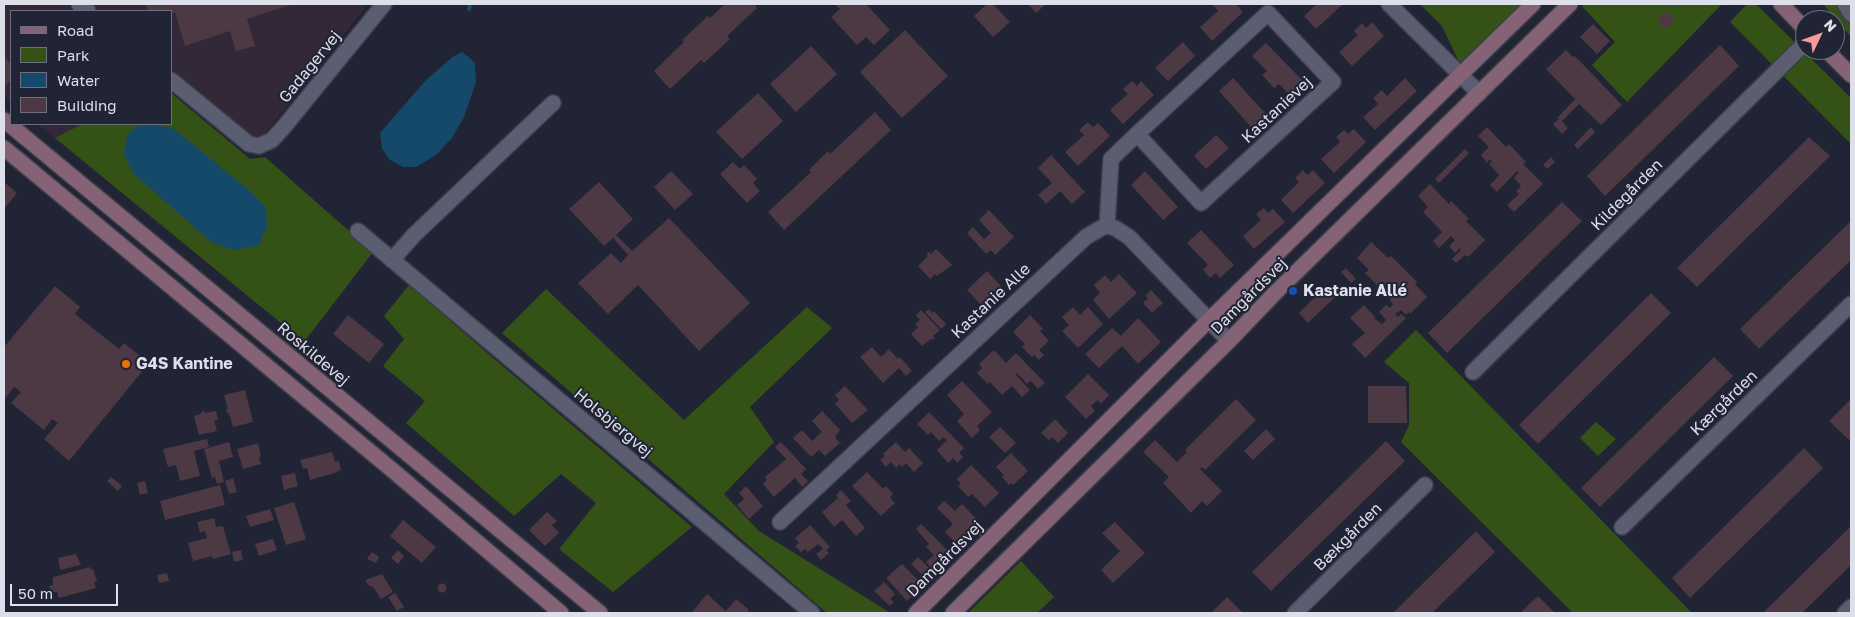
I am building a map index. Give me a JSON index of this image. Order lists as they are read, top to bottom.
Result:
{
  "streets": {
    "street": [
      "Gadagervej",
      "Kastanievej",
      "Kildegården",
      "Damgårdsvej",
      "Kastanie Alle",
      "Roskildevej",
      "Kærgården",
      "Holsbjergvej",
      "Bækgården"
    ]
  },
  "crossings": [
    ["Kastanievej", "Kastanie Alle"]
  ],
  "places": ["Kastanie Allé", "G4S Kantine"],
  "legend": [
    "Road",
    "Park",
    "Water",
    "Building"
  ],
  "scale_bar": "50 m",
  "north": "top right"
}
